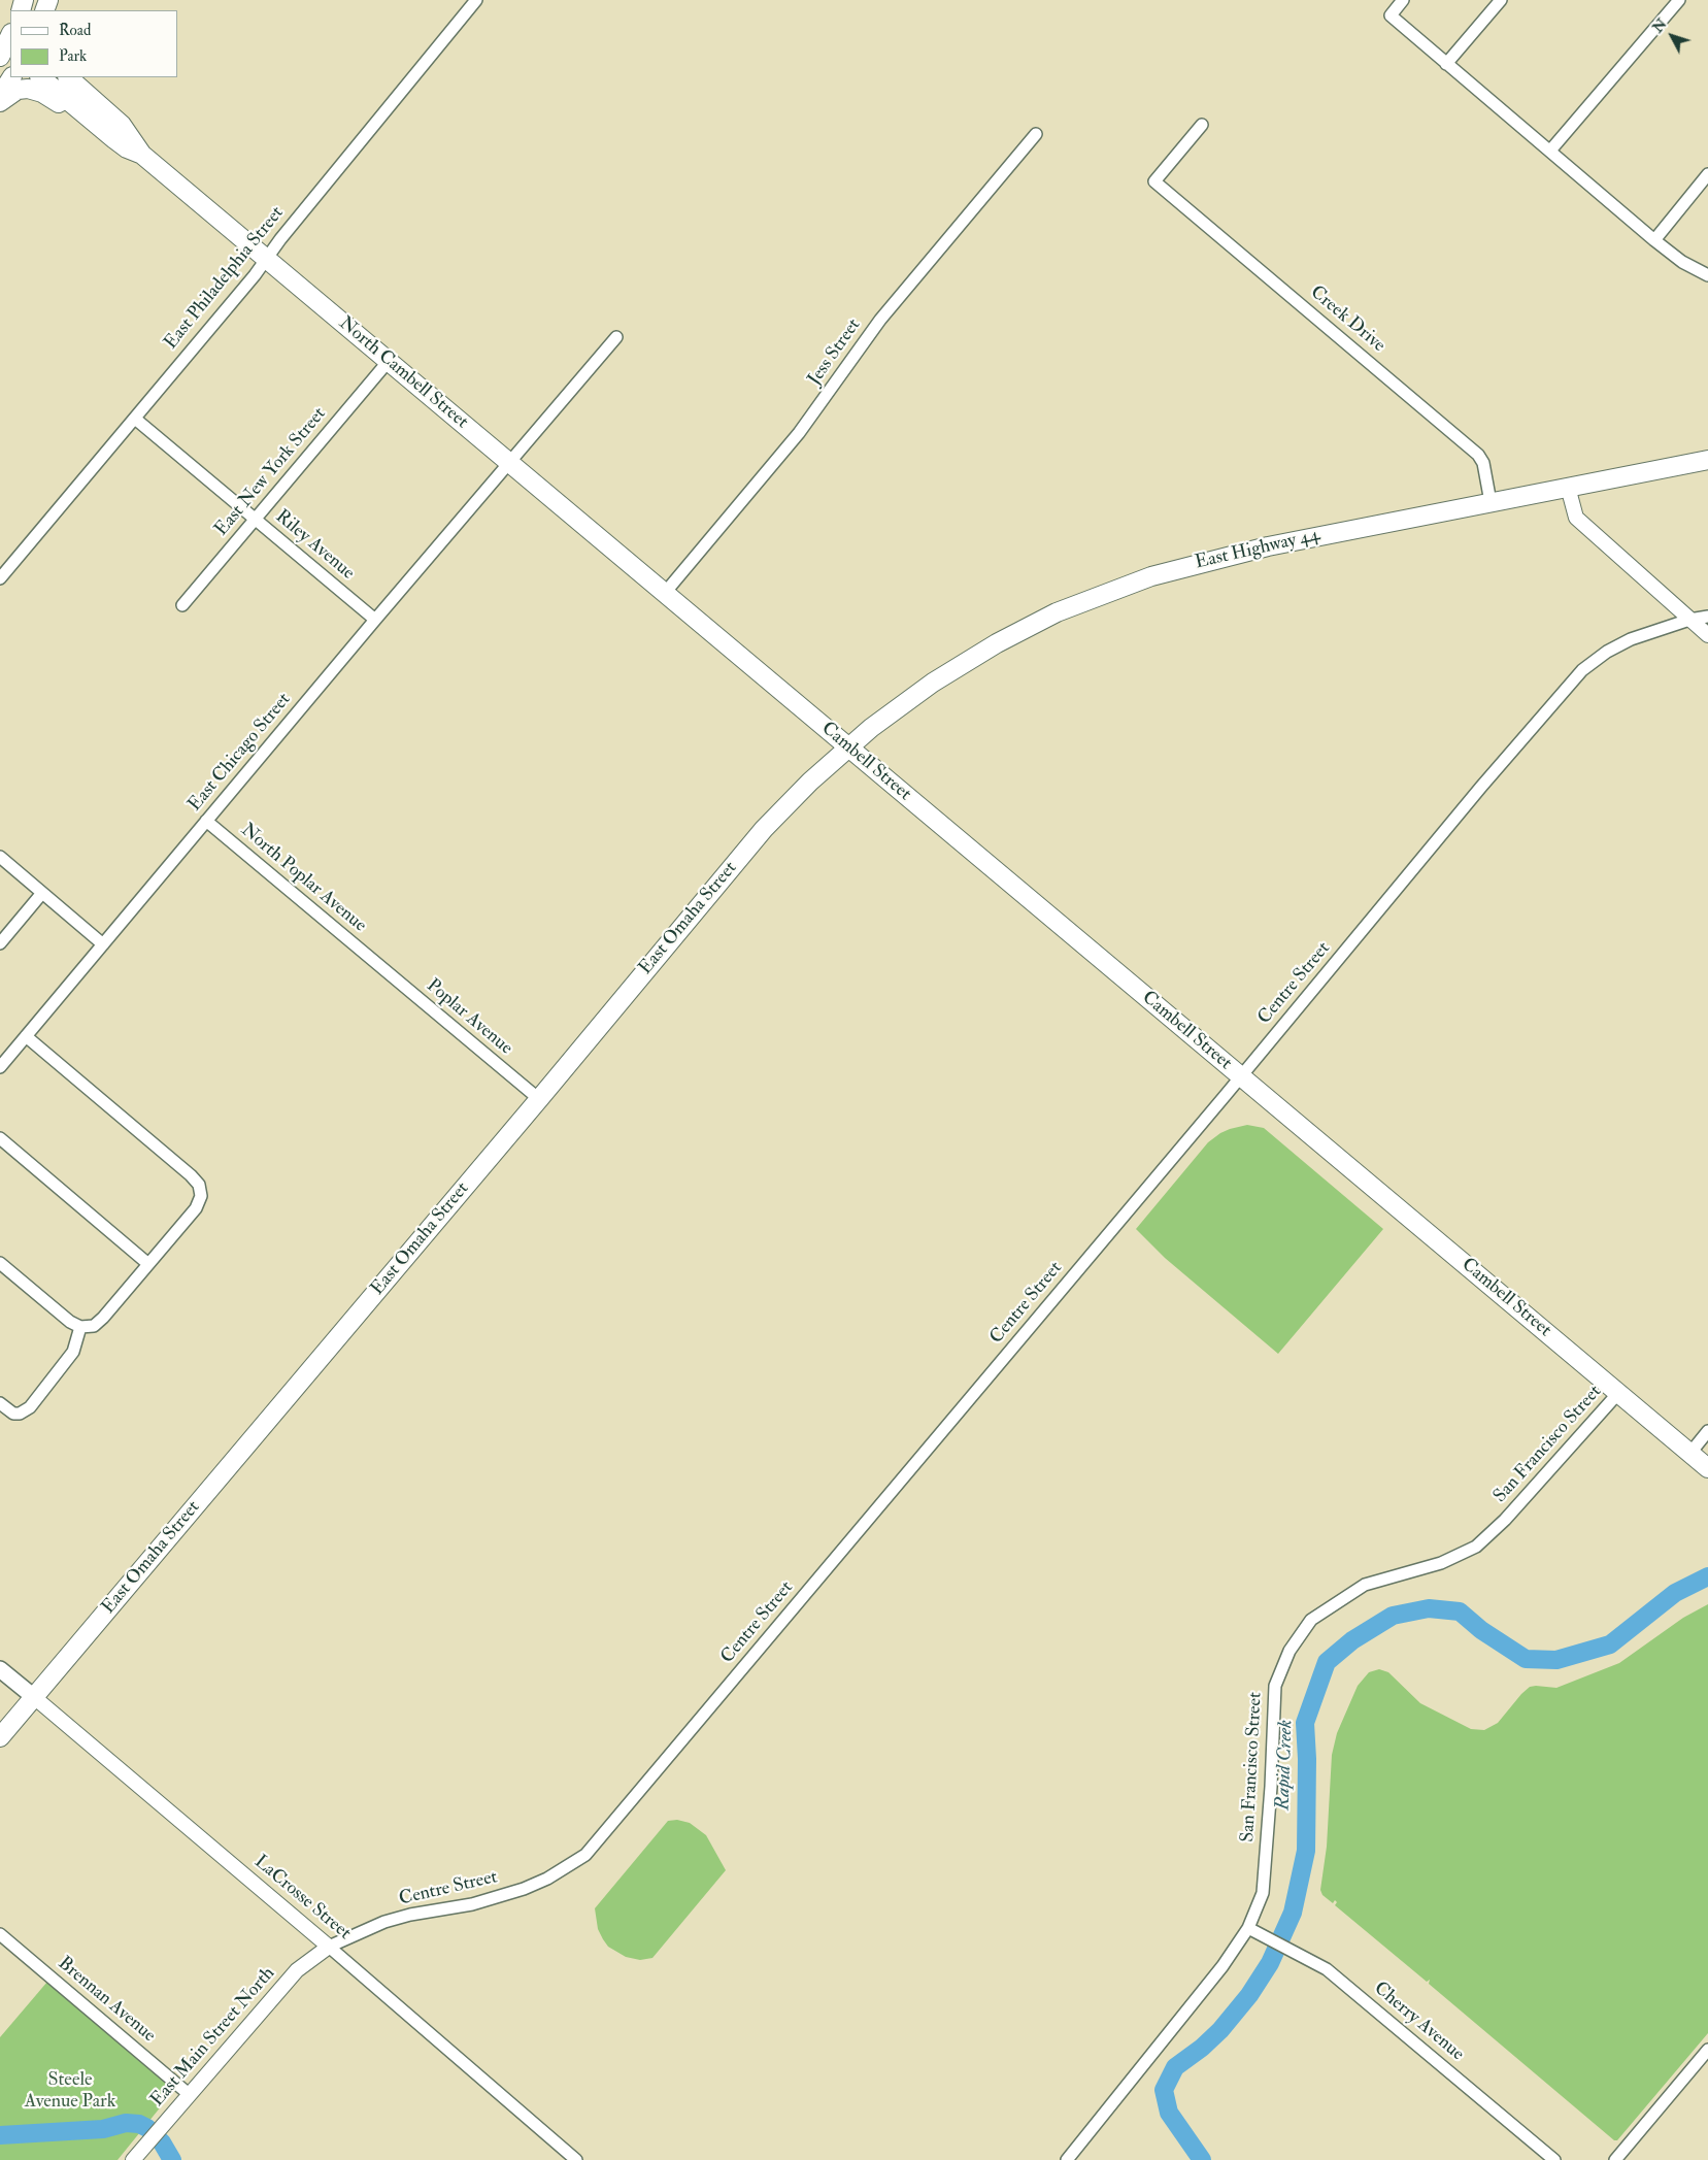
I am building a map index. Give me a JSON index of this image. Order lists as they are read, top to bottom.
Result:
{
  "streets": {
    "main road": [
      "North Cambell Street",
      "East Highway 44",
      "Cambell Street",
      "East Omaha Street",
      "LaCrosse Street"
    ],
    "street": [
      "East Philadelphia Street",
      "Creek Drive",
      "Jess Street",
      "East New York Street",
      "Riley Avenue",
      "East Chicago Street",
      "North Poplar Avenue",
      "Centre Street",
      "Poplar Avenue",
      "San Francisco Street",
      "Brennan Avenue",
      "Cherry Avenue",
      "East Main Street North"
    ]
  },
  "crossings": [
    ["East Philadelphia Street", "North Cambell Street"],
    ["East Philadelphia Street", "Riley Avenue"],
    ["Creek Drive", "East Highway 44"],
    ["Jess Street", "North Cambell Street"],
    ["Jess Street", "Cambell Street"],
    ["North Cambell Street", "East New York Street"],
    ["North Cambell Street", "East Chicago Street"],
    ["North Cambell Street", "Cambell Street"],
    ["East New York Street", "Riley Avenue"],
    ["Riley Avenue", "East Chicago Street"],
    ["East Highway 44", "Cambell Street"],
    ["East Highway 44", "East Omaha Street"],
    ["East Chicago Street", "North Poplar Avenue"],
    ["Cambell Street", "East Omaha Street"],
    ["Cambell Street", "Centre Street"],
    ["Cambell Street", "San Francisco Street"],
    ["North Poplar Avenue", "Poplar Avenue"],
    ["East Omaha Street", "Poplar Avenue"],
    ["East Omaha Street", "LaCrosse Street"],
    ["Centre Street", "LaCrosse Street"],
    ["Centre Street", "East Main Street North"],
    ["San Francisco Street", "Cherry Avenue"],
    ["LaCrosse Street", "East Main Street North"],
    ["Brennan Avenue", "East Main Street North"]
  ],
  "water": ["Rapid Creek"],
  "parks": ["Steele Avenue Park"],
  "legend": ["Road", "Park"],
  "north": "top left"
}
